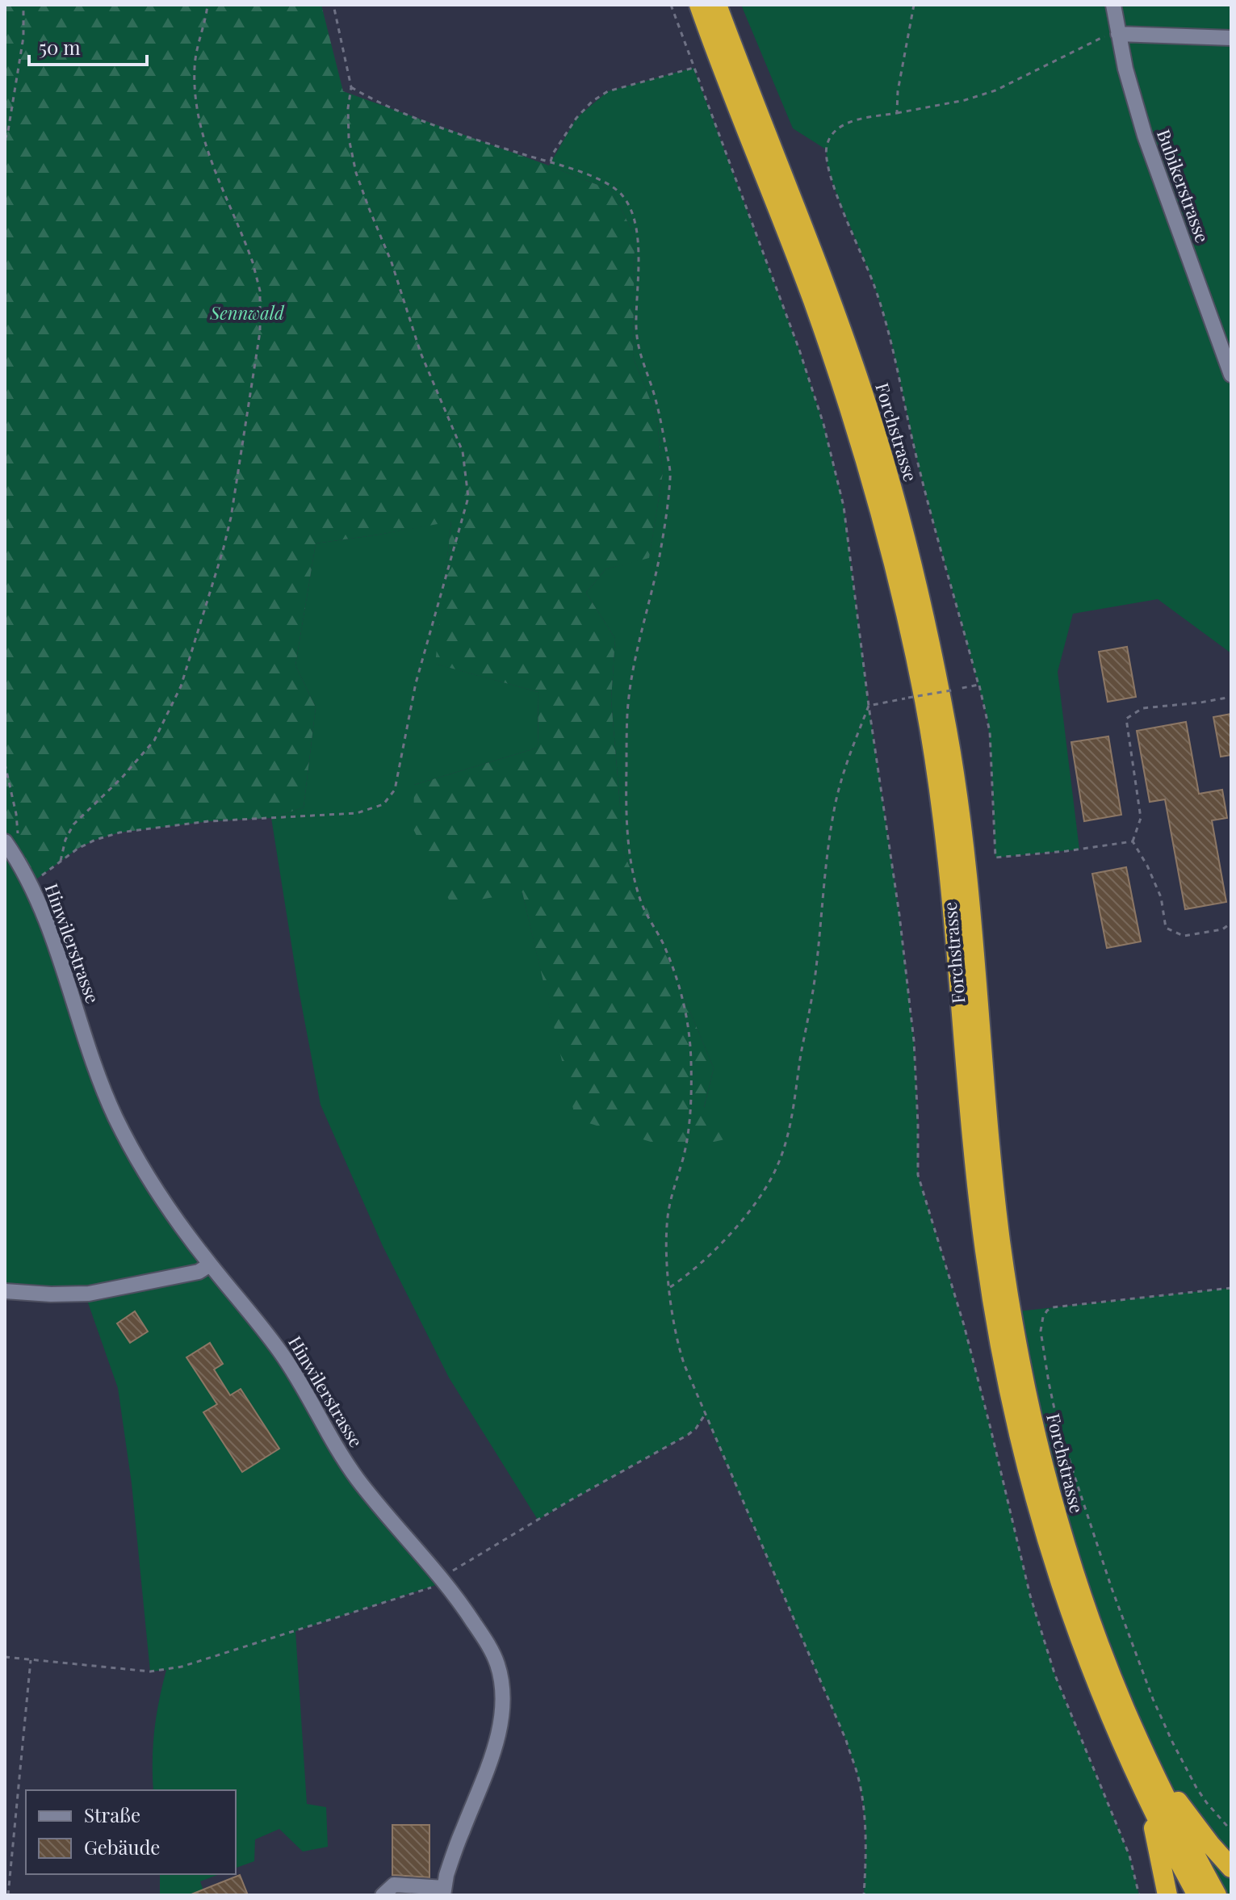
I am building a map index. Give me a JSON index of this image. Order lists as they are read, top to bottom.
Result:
{
  "streets": {
    "highway": ["Forchstrasse"],
    "street": ["Bubikerstrasse", "Hinwilerstrasse"]
  },
  "parks": ["Sennwald"],
  "legend": ["Straße", "Gebäude"],
  "scale_bar": "50 m"
}
